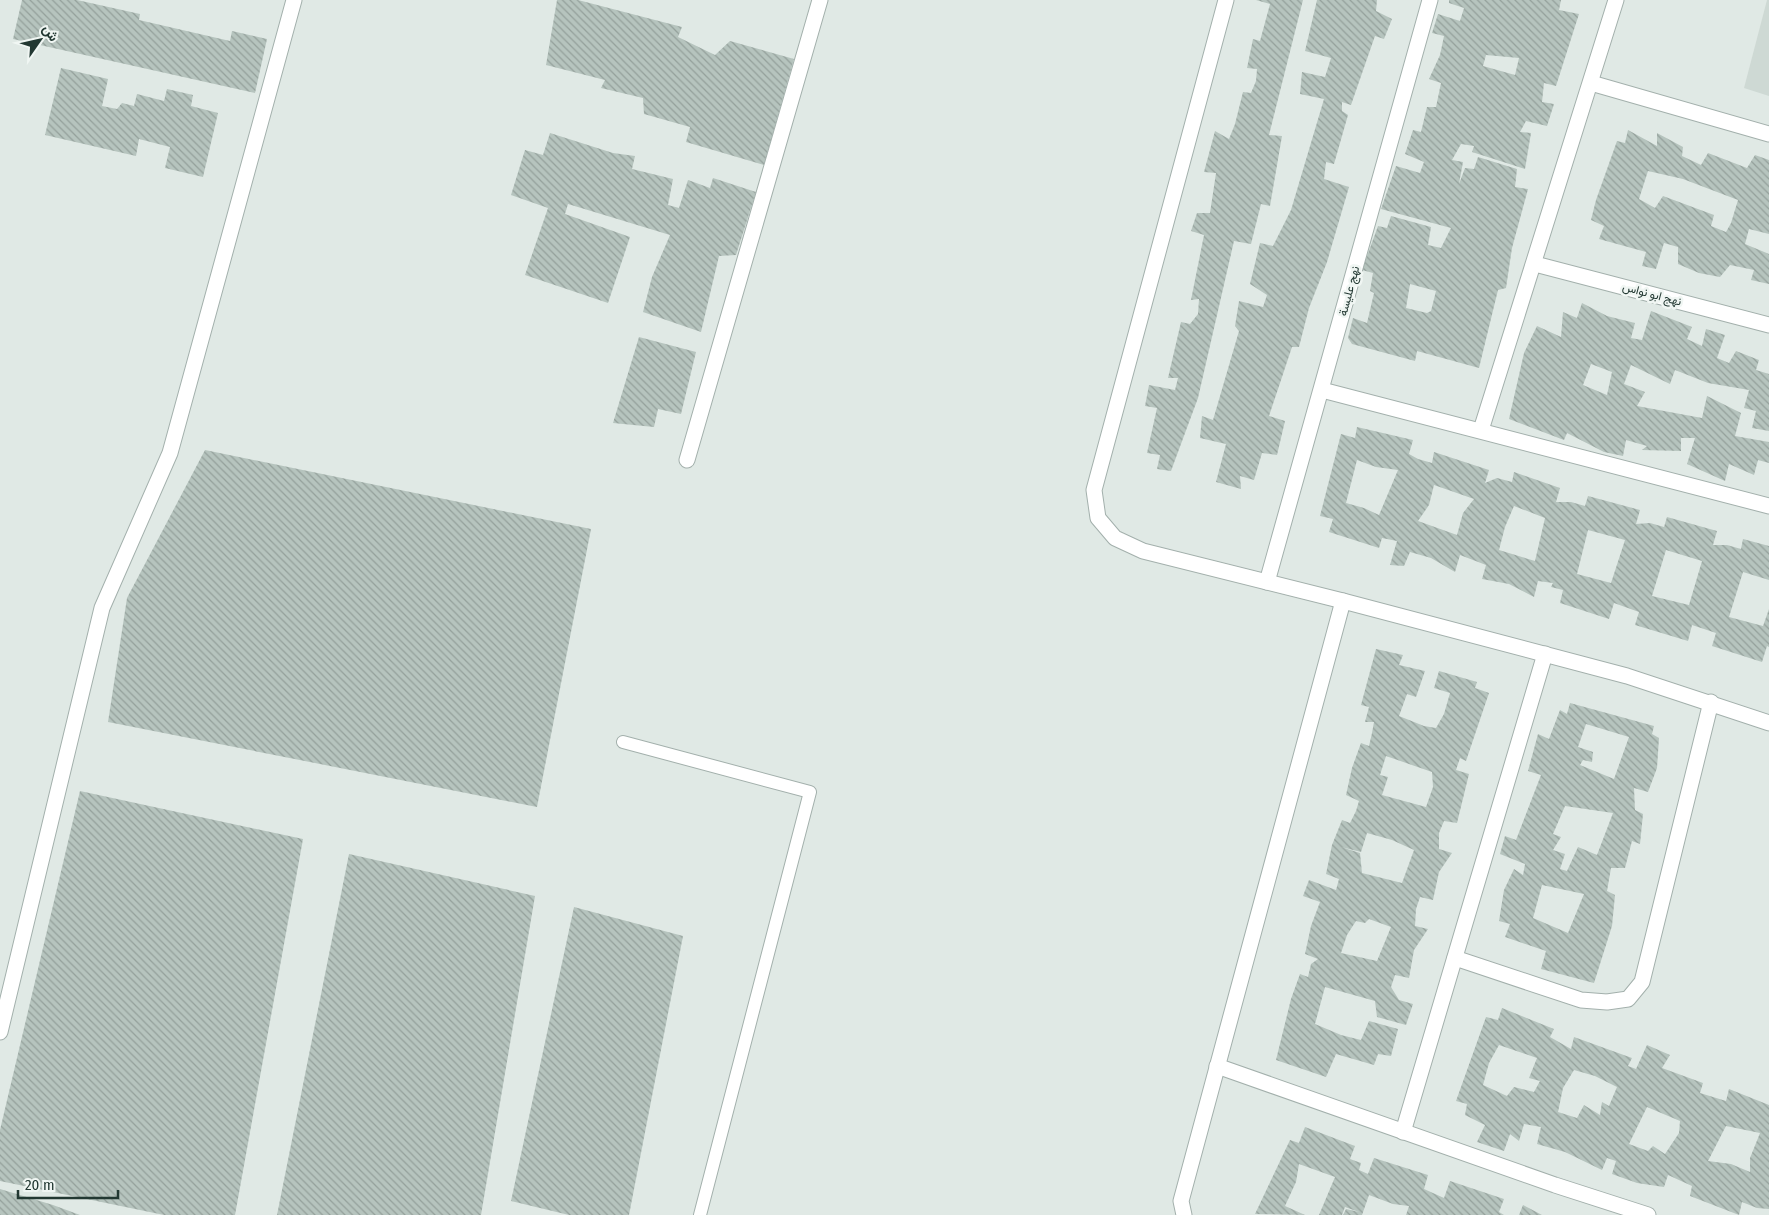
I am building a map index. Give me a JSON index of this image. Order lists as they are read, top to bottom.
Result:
{
  "streets": {
    "street": ["نهج عليسة", "نهج ابو نواس"]
  },
  "scale_bar": "20 m",
  "north": "top right"
}
